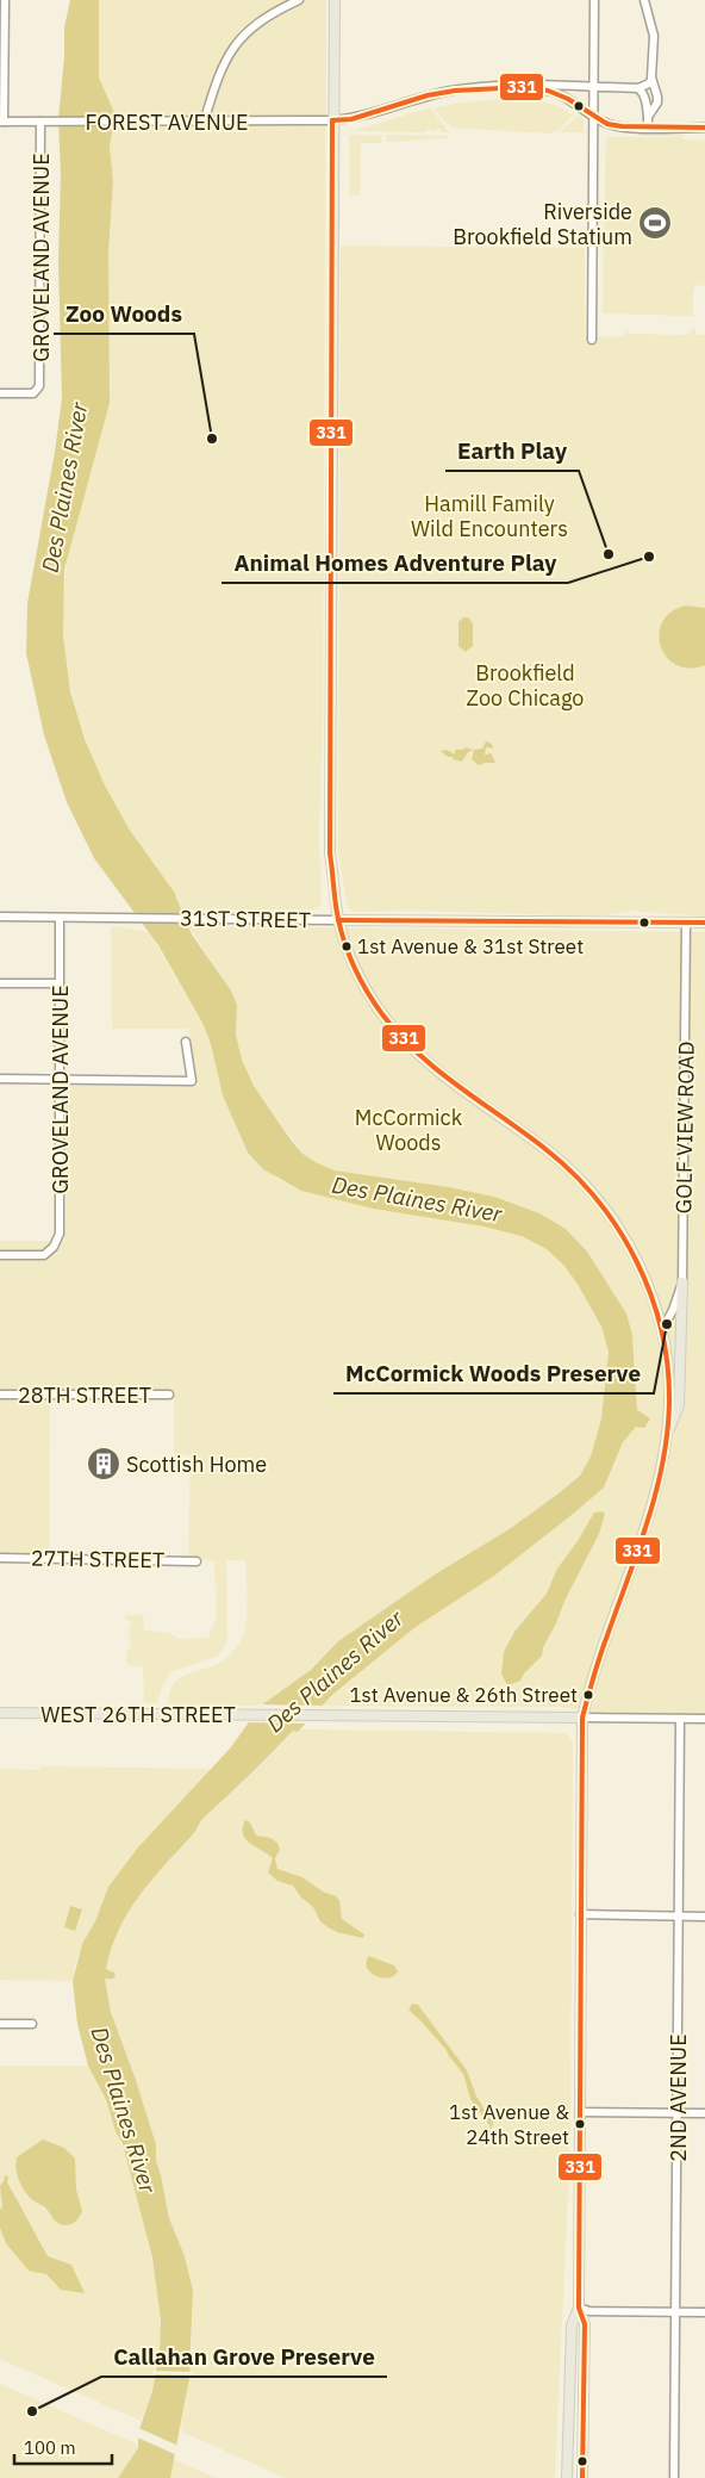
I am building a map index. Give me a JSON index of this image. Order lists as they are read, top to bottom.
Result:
{
  "streets": {
    "main road": ["31ST STREET", "WEST 26TH STREET"],
    "street": [
      "FOREST AVENUE",
      "GROVELAND AVENUE",
      "GOLF VIEW ROAD",
      "28TH STREET",
      "27TH STREET",
      "2ND AVENUE"
    ]
  },
  "crossings": [
    ["FOREST AVENUE", "GROVELAND AVENUE"],
    ["GROVELAND AVENUE", "31ST STREET"],
    ["31ST STREET", "GOLF VIEW ROAD"],
    ["WEST 26TH STREET", "2ND AVENUE"]
  ],
  "water": ["Des Plaines River"],
  "parks": ["Hamill Family Wild Encounters", "Brookfield Zoo Chicago", "McCormick Woods"],
  "places": {
    "sports": ["Riverside Brookfield Statium"],
    "other": [
      "Zoo Woods",
      "Earth Play",
      "Animal Homes Adventure Play",
      "1st Avenue & 31st Street",
      "McCormick Woods Preserve",
      "1st Avenue & 26th Street",
      "1st Avenue & 24th Street",
      "Callahan Grove Preserve"
    ],
    "building": ["Scottish Home"]
  },
  "lines": ["transit line 331"],
  "scale_bar": "100 m"
}
